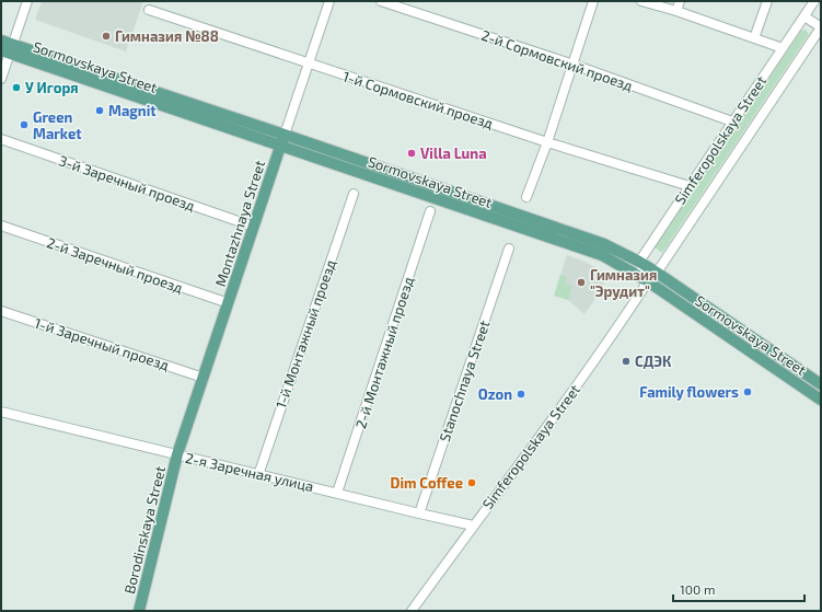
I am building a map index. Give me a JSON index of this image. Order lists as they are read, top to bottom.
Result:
{
  "streets": {
    "main road": ["Sormovskaya Street", "Montazhnaya Street", "Borodinskaya Street"],
    "street": [
      "2-й Сормовский проезд",
      "1-й Сормовский проезд",
      "Simferopolskaya Street",
      "3-й Заречный проезд",
      "2-й Заречный проезд",
      "1-й Монтажный проезд",
      "1-й Заречный проезд",
      "2-й Монтажный проезд",
      "Stanochnaya Street",
      "2-я Заречная улица"
    ]
  },
  "crossings": [
    ["2-й Сормовский проезд", "Simferopolskaya Street"],
    ["Sormovskaya Street", "Simferopolskaya Street"],
    ["Sormovskaya Street", "Montazhnaya Street"],
    ["1-й Сормовский проезд", "Simferopolskaya Street"],
    ["1-й Сормовский проезд", "Montazhnaya Street"],
    ["Simferopolskaya Street", "2-я Заречная улица"],
    ["3-й Заречный проезд", "Montazhnaya Street"],
    ["Montazhnaya Street", "2-й Заречный проезд"],
    ["Montazhnaya Street", "1-й Заречный проезд"],
    ["Montazhnaya Street", "2-я Заречная улица"],
    ["Montazhnaya Street", "Borodinskaya Street"],
    ["1-й Монтажный проезд", "2-я Заречная улица"],
    ["2-й Монтажный проезд", "2-я Заречная улица"],
    ["Stanochnaya Street", "2-я Заречная улица"],
    ["2-я Заречная улица", "Borodinskaya Street"]
  ],
  "places": [
    "Гимназия №88",
    "У Игоря",
    "Magnit",
    "Green Market",
    "Villa Luna",
    "Гимназия \"Эрудит\"",
    "СДЭК",
    "Family flowers",
    "Ozon",
    "Dim Coffee"
  ],
  "scale_bar": "100 m"
}
